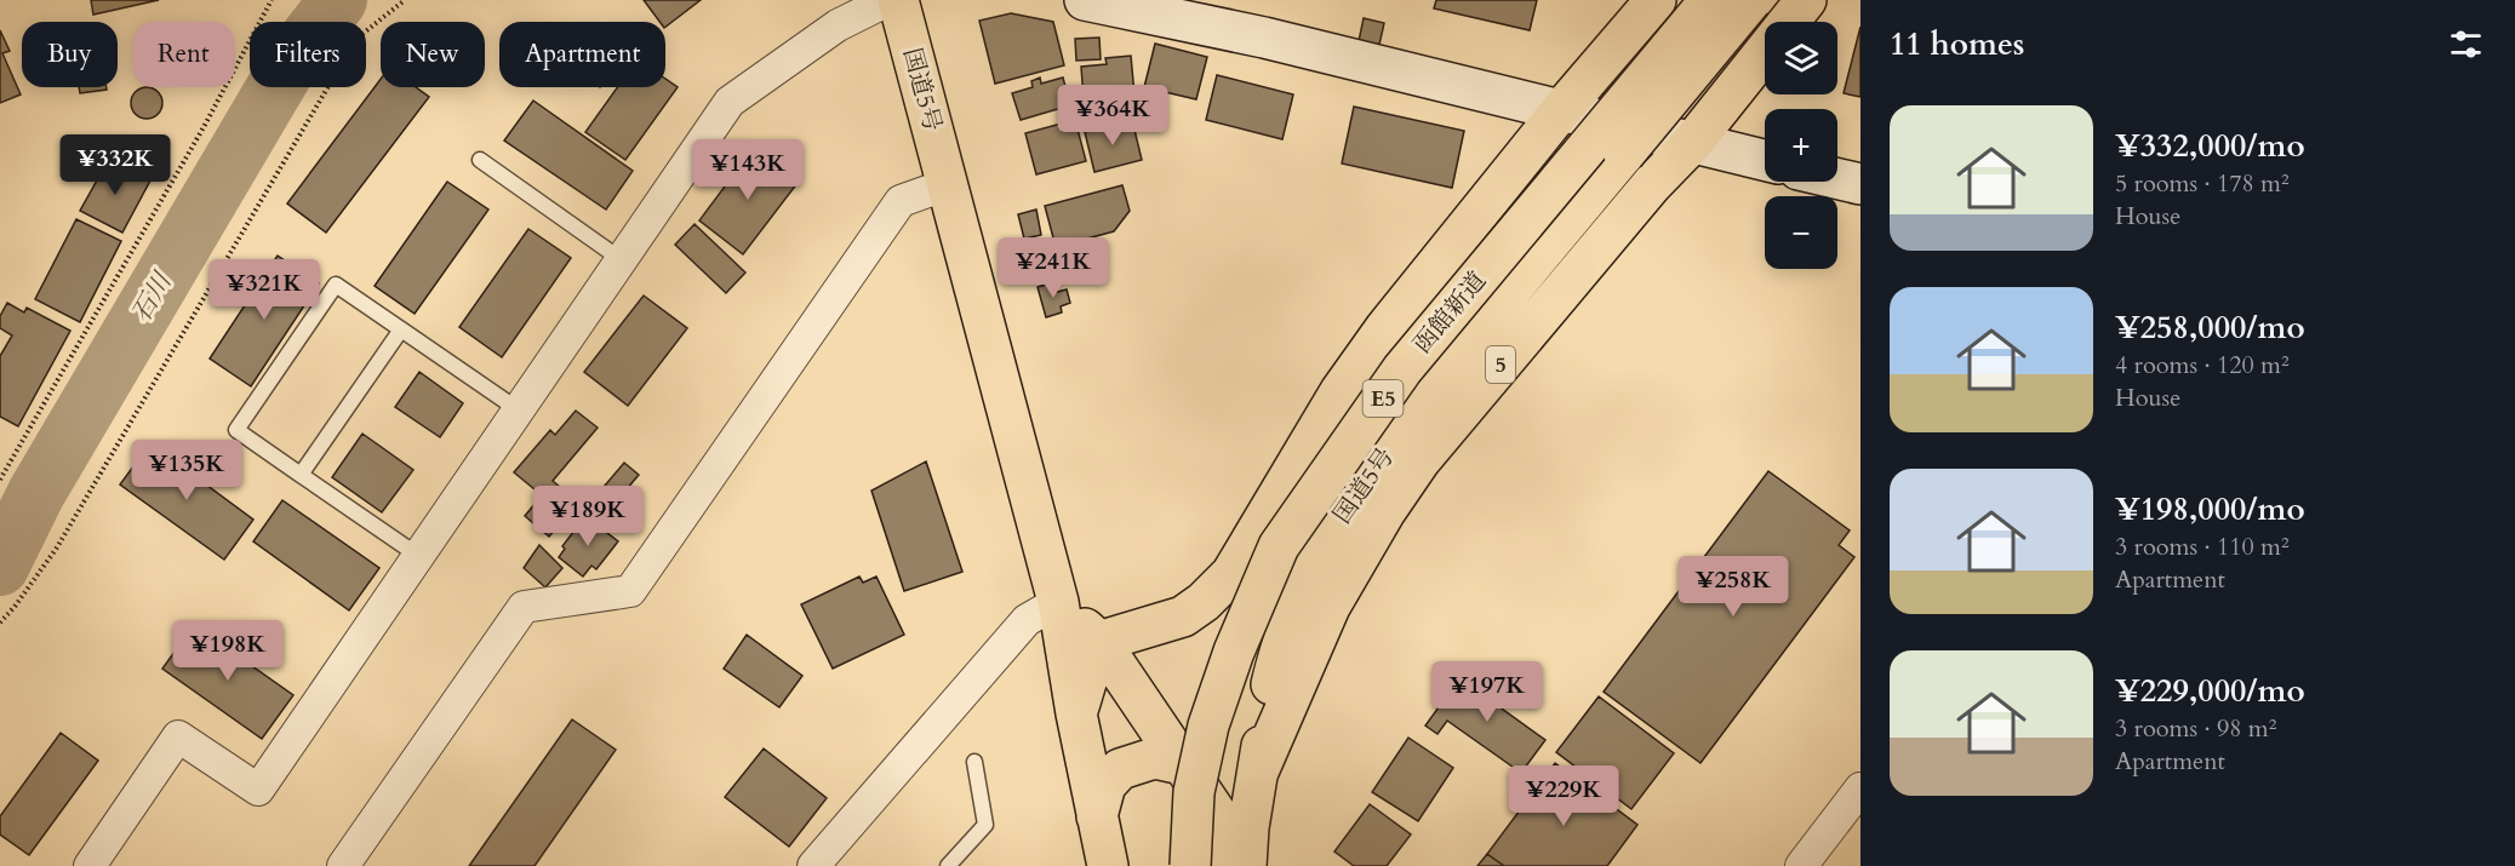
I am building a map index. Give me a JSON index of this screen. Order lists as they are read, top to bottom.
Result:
{
  "streets": {
    "highway": [
      "国道5号",
      "函館新道",
      "5",
      "E5"
    ]
  },
  "crossings": [
    ["国道5号", "5"]
  ],
  "water": ["石川"],
  "page": {
    "heading": "11 homes",
    "map_buttons": ["+", "−"],
    "chip": [
      "Buy",
      "Rent",
      "Filters",
      "New",
      "Apartment"
    ],
    "price": [
      "¥364K",
      "¥332K",
      "¥143K",
      "¥241K",
      "¥321K",
      "¥135K",
      "¥189K",
      "¥258K",
      "¥198K",
      "¥197K",
      "¥229K"
    ],
    "list": [
      {
        "name": "¥332,000/mo",
        "note": "5 rooms · 178 m² · House"
      },
      {
        "name": "¥258,000/mo",
        "note": "4 rooms · 120 m² · House"
      },
      {
        "name": "¥198,000/mo",
        "note": "3 rooms · 110 m² · Apartment"
      },
      {
        "name": "¥229,000/mo",
        "note": "3 rooms · 98 m² · Apartment"
      }
    ]
  }
}
